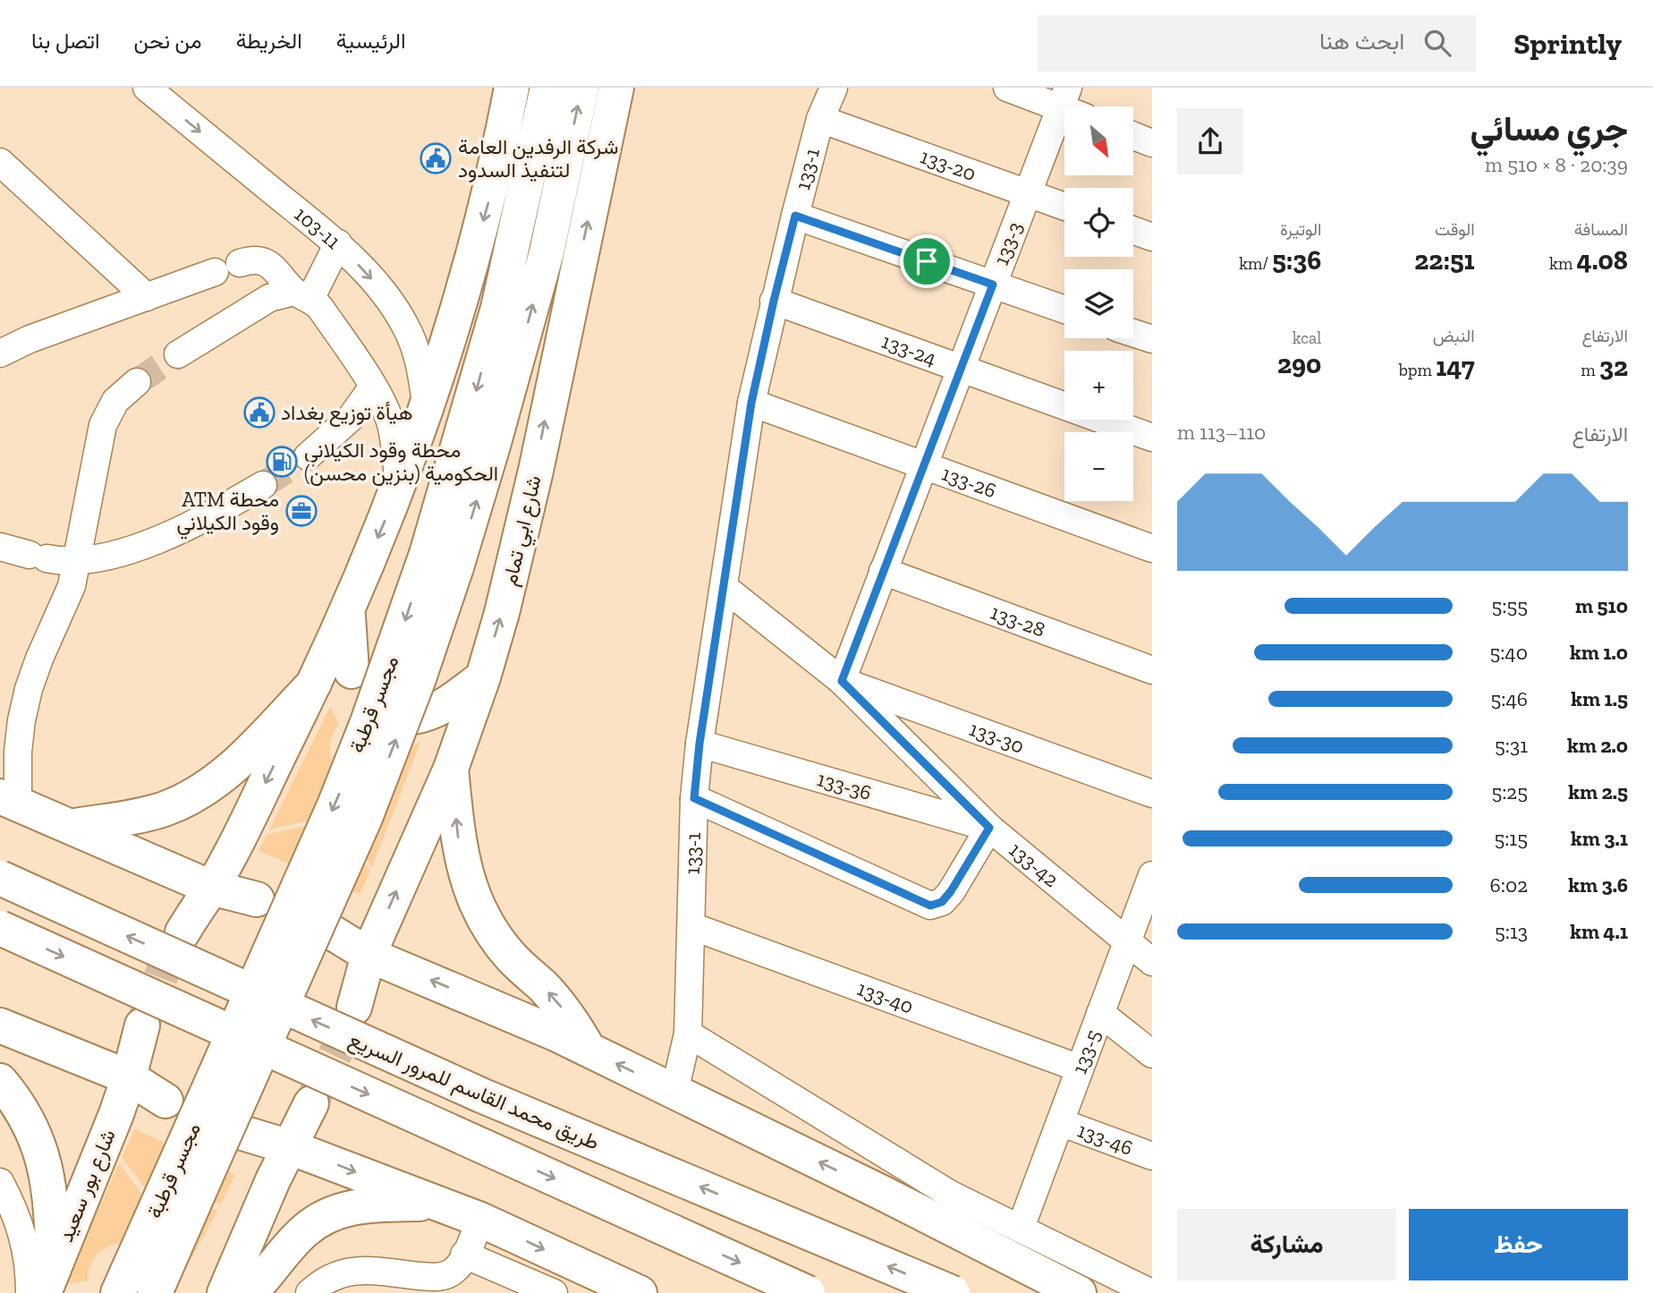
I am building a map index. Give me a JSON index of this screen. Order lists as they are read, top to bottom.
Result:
{
  "streets": {
    "main road": [
      "شارع ابي تمام",
      "مجسر قرطبة",
      "طريق محمد القاسم للمرور السريع",
      "شارع بور سعيد"
    ],
    "street": [
      "133-20",
      "133-1",
      "103-11",
      "133-3",
      "133-24",
      "133-26",
      "133-28",
      "133-30",
      "133-36",
      "133-42",
      "133-40",
      "133-5",
      "133-46"
    ]
  },
  "crossings": [
    ["133-20", "133-1"],
    ["133-20", "133-3"],
    ["133-1", "133-24"],
    ["133-1", "133-26"],
    ["133-1", "133-36"],
    ["133-1", "133-42"],
    ["133-1", "133-40"],
    ["133-3", "133-24"],
    ["133-3", "133-26"],
    ["133-3", "133-28"],
    ["133-3", "133-30"],
    ["133-3", "133-42"],
    ["133-30", "133-42"],
    ["133-36", "133-42"],
    ["133-42", "133-5"],
    ["133-40", "133-5"],
    ["133-5", "133-46"]
  ],
  "places": {
    "public building": ["شركة الرفدين العامة لتنفيذ السدود", "هيأة توزيع بغداد"],
    "fuel station": ["محطة وقود الكيلاني الحكومية (بنزين محسن)"],
    "office": ["ATM محطة وقود الكيلاني"]
  },
  "north": "bottom right",
  "page": {
    "header": "Sprintly",
    "search": "ابحث هنا",
    "nav": [
      "الرئيسية",
      "الخريطة",
      "من نحن",
      "اتصل بنا"
    ],
    "heading": ["جري مسائي", "20:39 · 8 × 510 m"],
    "map_buttons": ["+", "−"],
    "stats": [
      ["المسافة", "4.08 km"],
      ["الوقت", "22:51"],
      ["الوتيرة", "5:36 /km"],
      ["الارتفاع", "32 m"],
      ["النبض", "147 bpm"],
      ["kcal", "290"]
    ],
    "chart": ["الارتفاع", "110–113 m"],
    "list": [
      {
        "name": "510 m",
        "note": "5:55"
      },
      {
        "name": "1.0 km",
        "note": "5:40"
      },
      {
        "name": "1.5 km",
        "note": "5:46"
      },
      {
        "name": "2.0 km",
        "note": "5:31"
      },
      {
        "name": "2.5 km",
        "note": "5:25"
      },
      {
        "name": "3.1 km",
        "note": "5:15"
      },
      {
        "name": "3.6 km",
        "note": "6:02"
      },
      {
        "name": "4.1 km",
        "note": "5:13"
      }
    ],
    "buttons": ["حفظ", "مشاركة"]
  }
}
